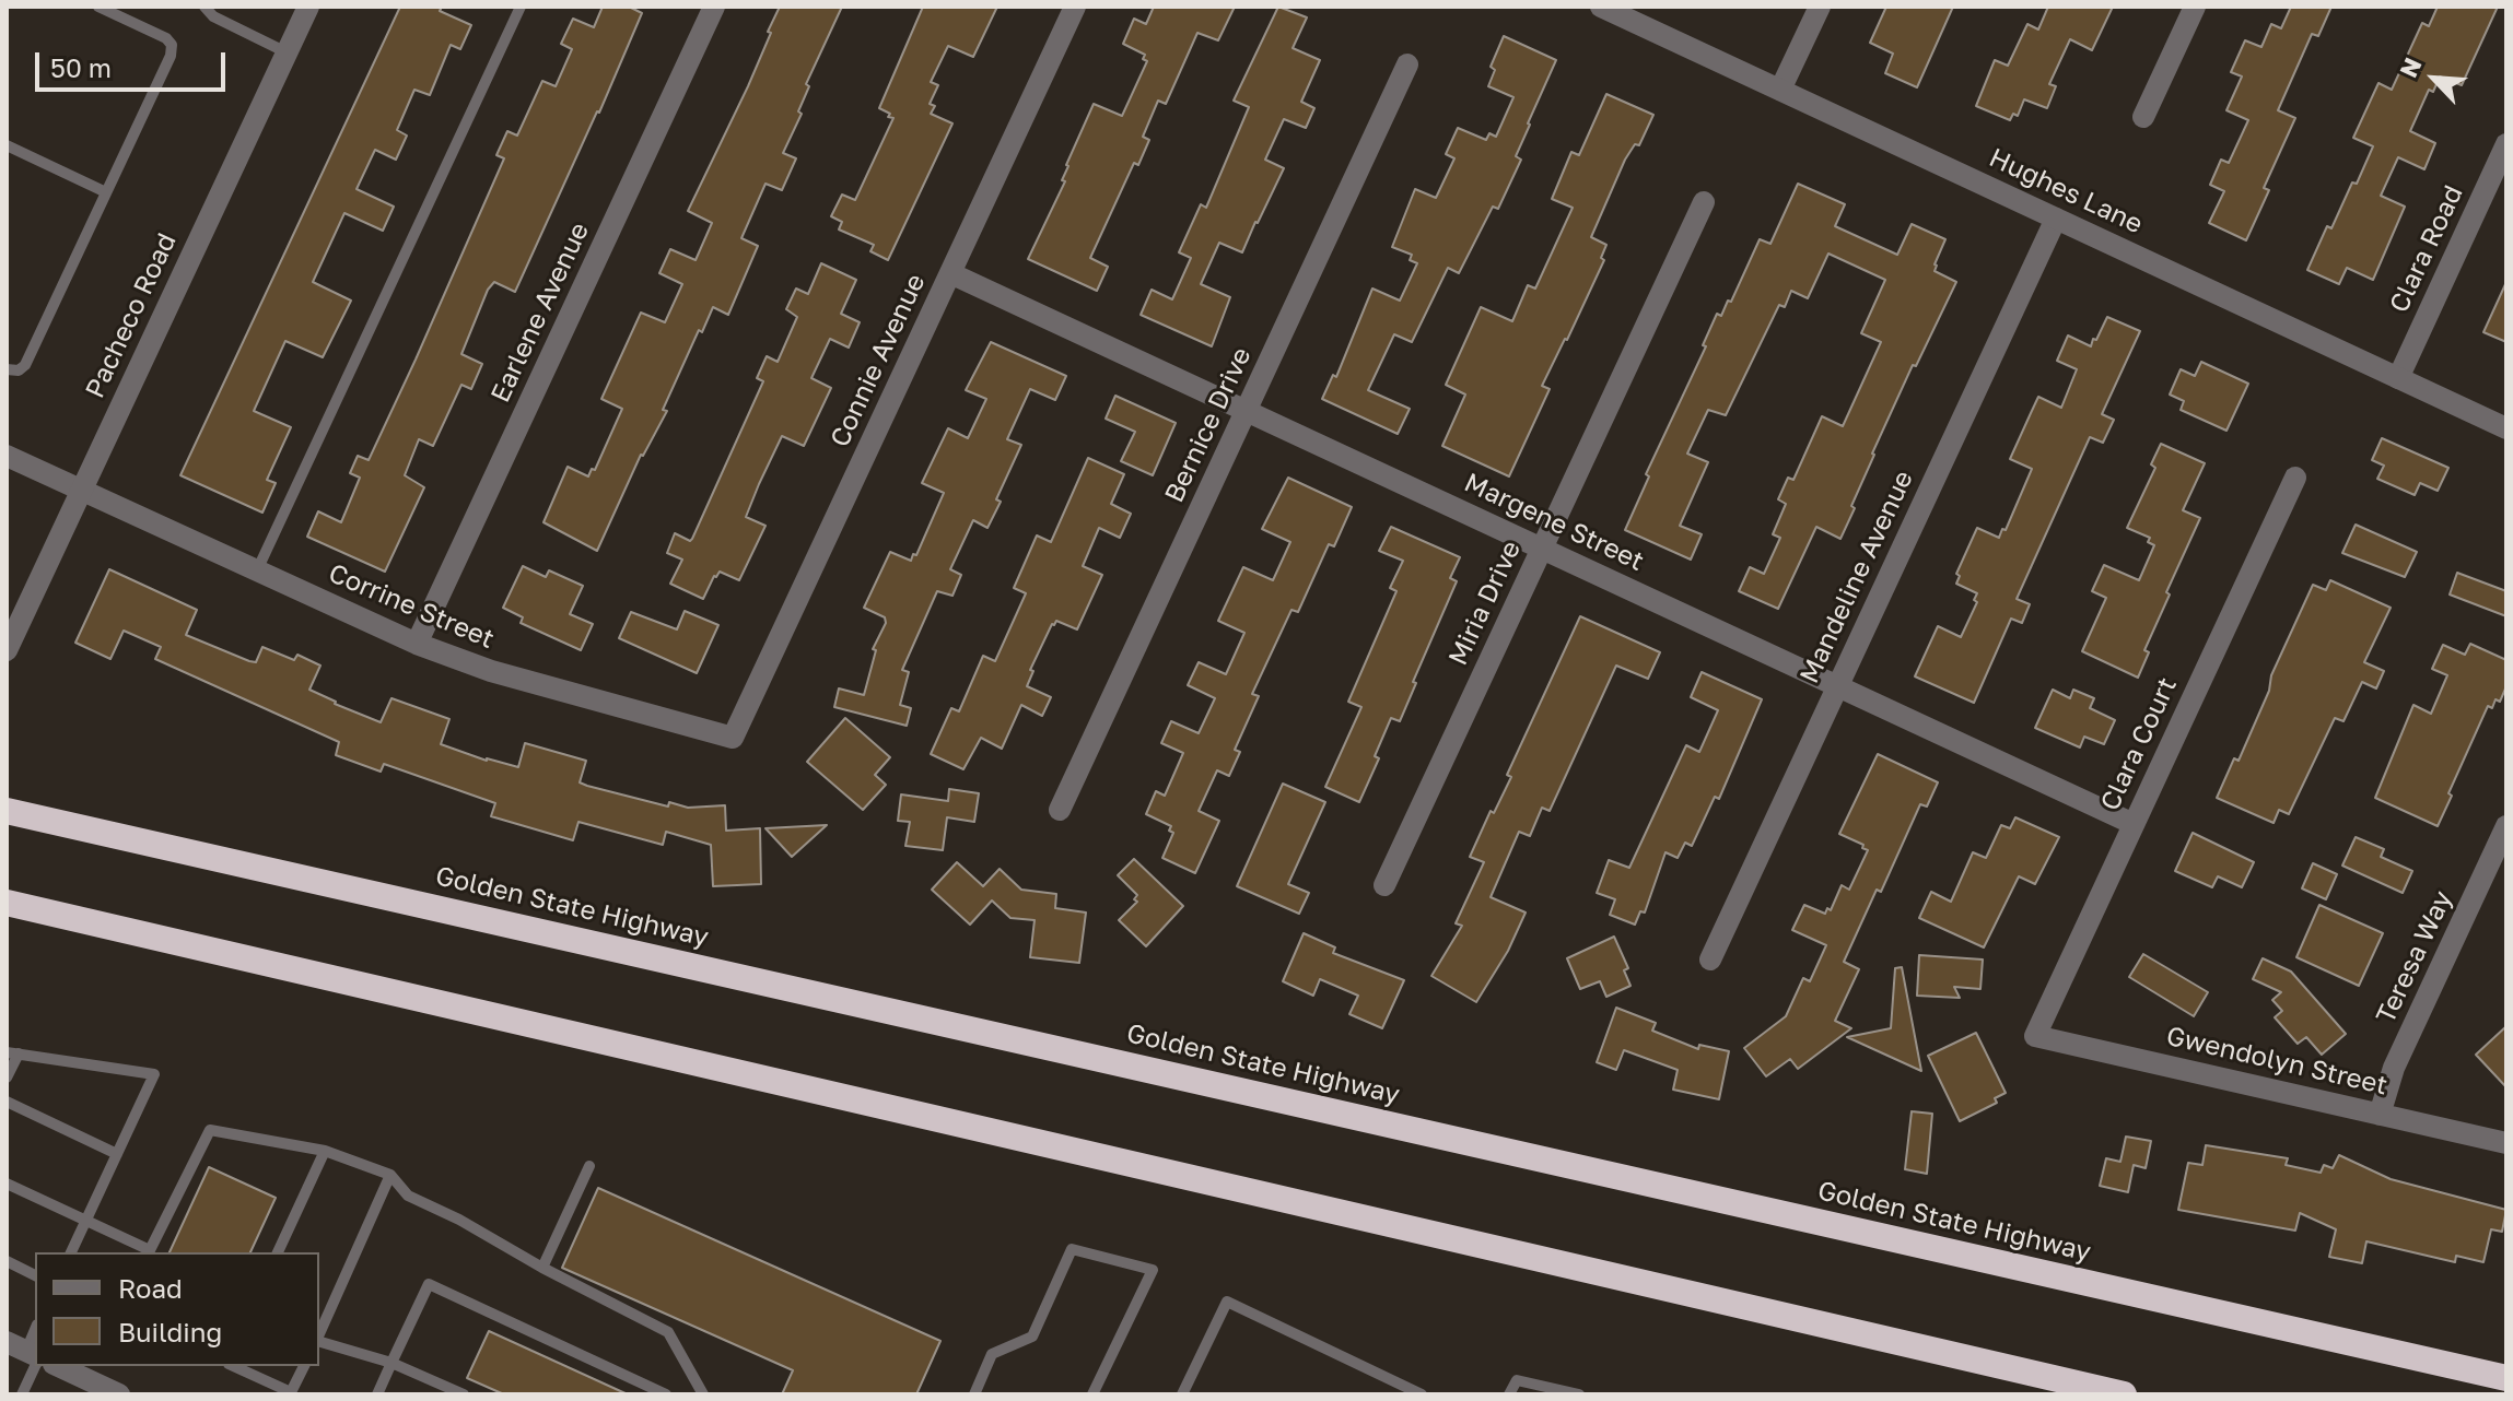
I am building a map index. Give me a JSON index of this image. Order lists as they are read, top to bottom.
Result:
{
  "streets": {
    "highway": ["Golden State Highway"],
    "street": [
      "Hughes Lane",
      "Clara Road",
      "Earlene Avenue",
      "Pacheco Road",
      "Connie Avenue",
      "Bernice Drive",
      "Margene Street",
      "Mandeline Avenue",
      "Miria Drive",
      "Corrine Street",
      "Clara Court",
      "Teresa Way",
      "Gwendolyn Street"
    ]
  },
  "crossings": [
    ["Hughes Lane", "Clara Road"],
    ["Hughes Lane", "Mandeline Avenue"],
    ["Earlene Avenue", "Corrine Street"],
    ["Pacheco Road", "Corrine Street"],
    ["Connie Avenue", "Margene Street"],
    ["Connie Avenue", "Corrine Street"],
    ["Bernice Drive", "Margene Street"],
    ["Margene Street", "Mandeline Avenue"],
    ["Margene Street", "Miria Drive"],
    ["Margene Street", "Clara Court"],
    ["Clara Court", "Gwendolyn Street"],
    ["Teresa Way", "Gwendolyn Street"]
  ],
  "legend": ["Road", "Building"],
  "scale_bar": "50 m",
  "north": "top left"
}
